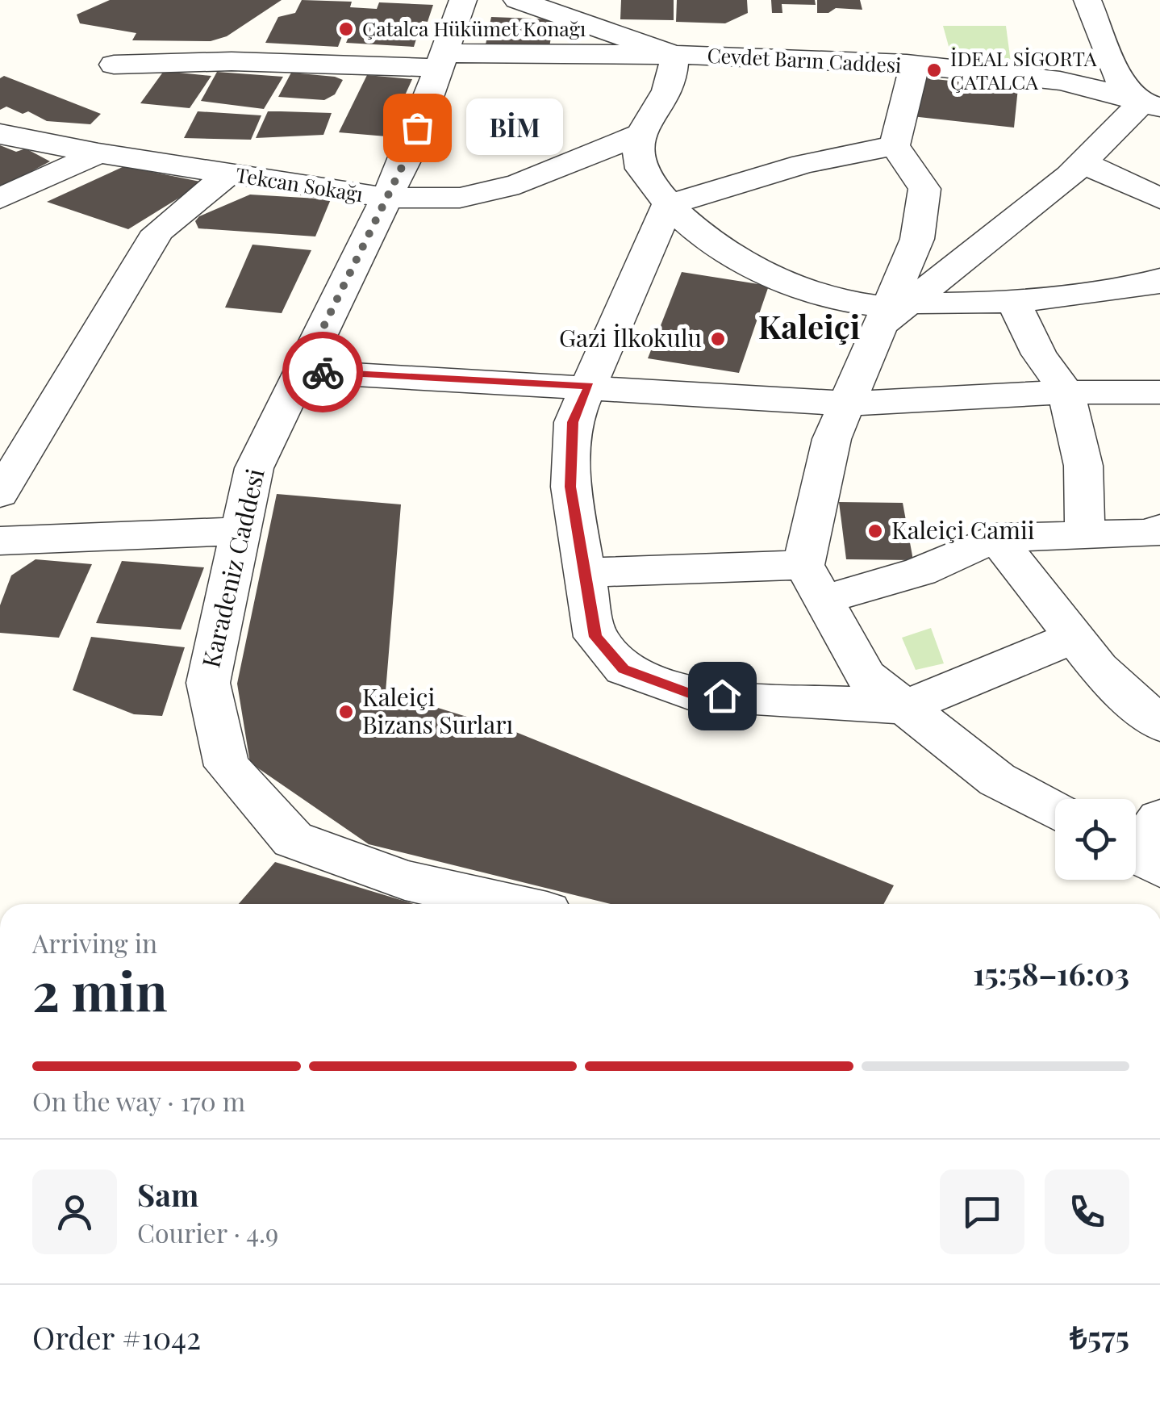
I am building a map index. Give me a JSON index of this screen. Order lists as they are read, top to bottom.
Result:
{
  "streets": {
    "street": ["Cevdet Barın Caddesi", "Tekcan Sokağı", "Karadeniz Caddesi"]
  },
  "crossings": [
    ["Cevdet Barın Caddesi", "Karadeniz Caddesi"],
    ["Tekcan Sokağı", "Karadeniz Caddesi"]
  ],
  "districts": ["Kaleiçi"],
  "places": [
    "Çatalca Hükümet Konağı",
    "İDEAL SİGORTA ÇATALCA",
    "BİM",
    "Gazi İlkokulu",
    "Kaleiçi Camii",
    "Kaleiçi Bizans Surları"
  ],
  "page": {
    "bubble": "BİM",
    "heading": ["2 min", "Arriving in", "15:58–16:03"],
    "panel": [
      "Sam",
      "Courier · 4.9",
      "Order #1042",
      "₺575"
    ],
    "bar": "On the way · 170 m"
  }
}
